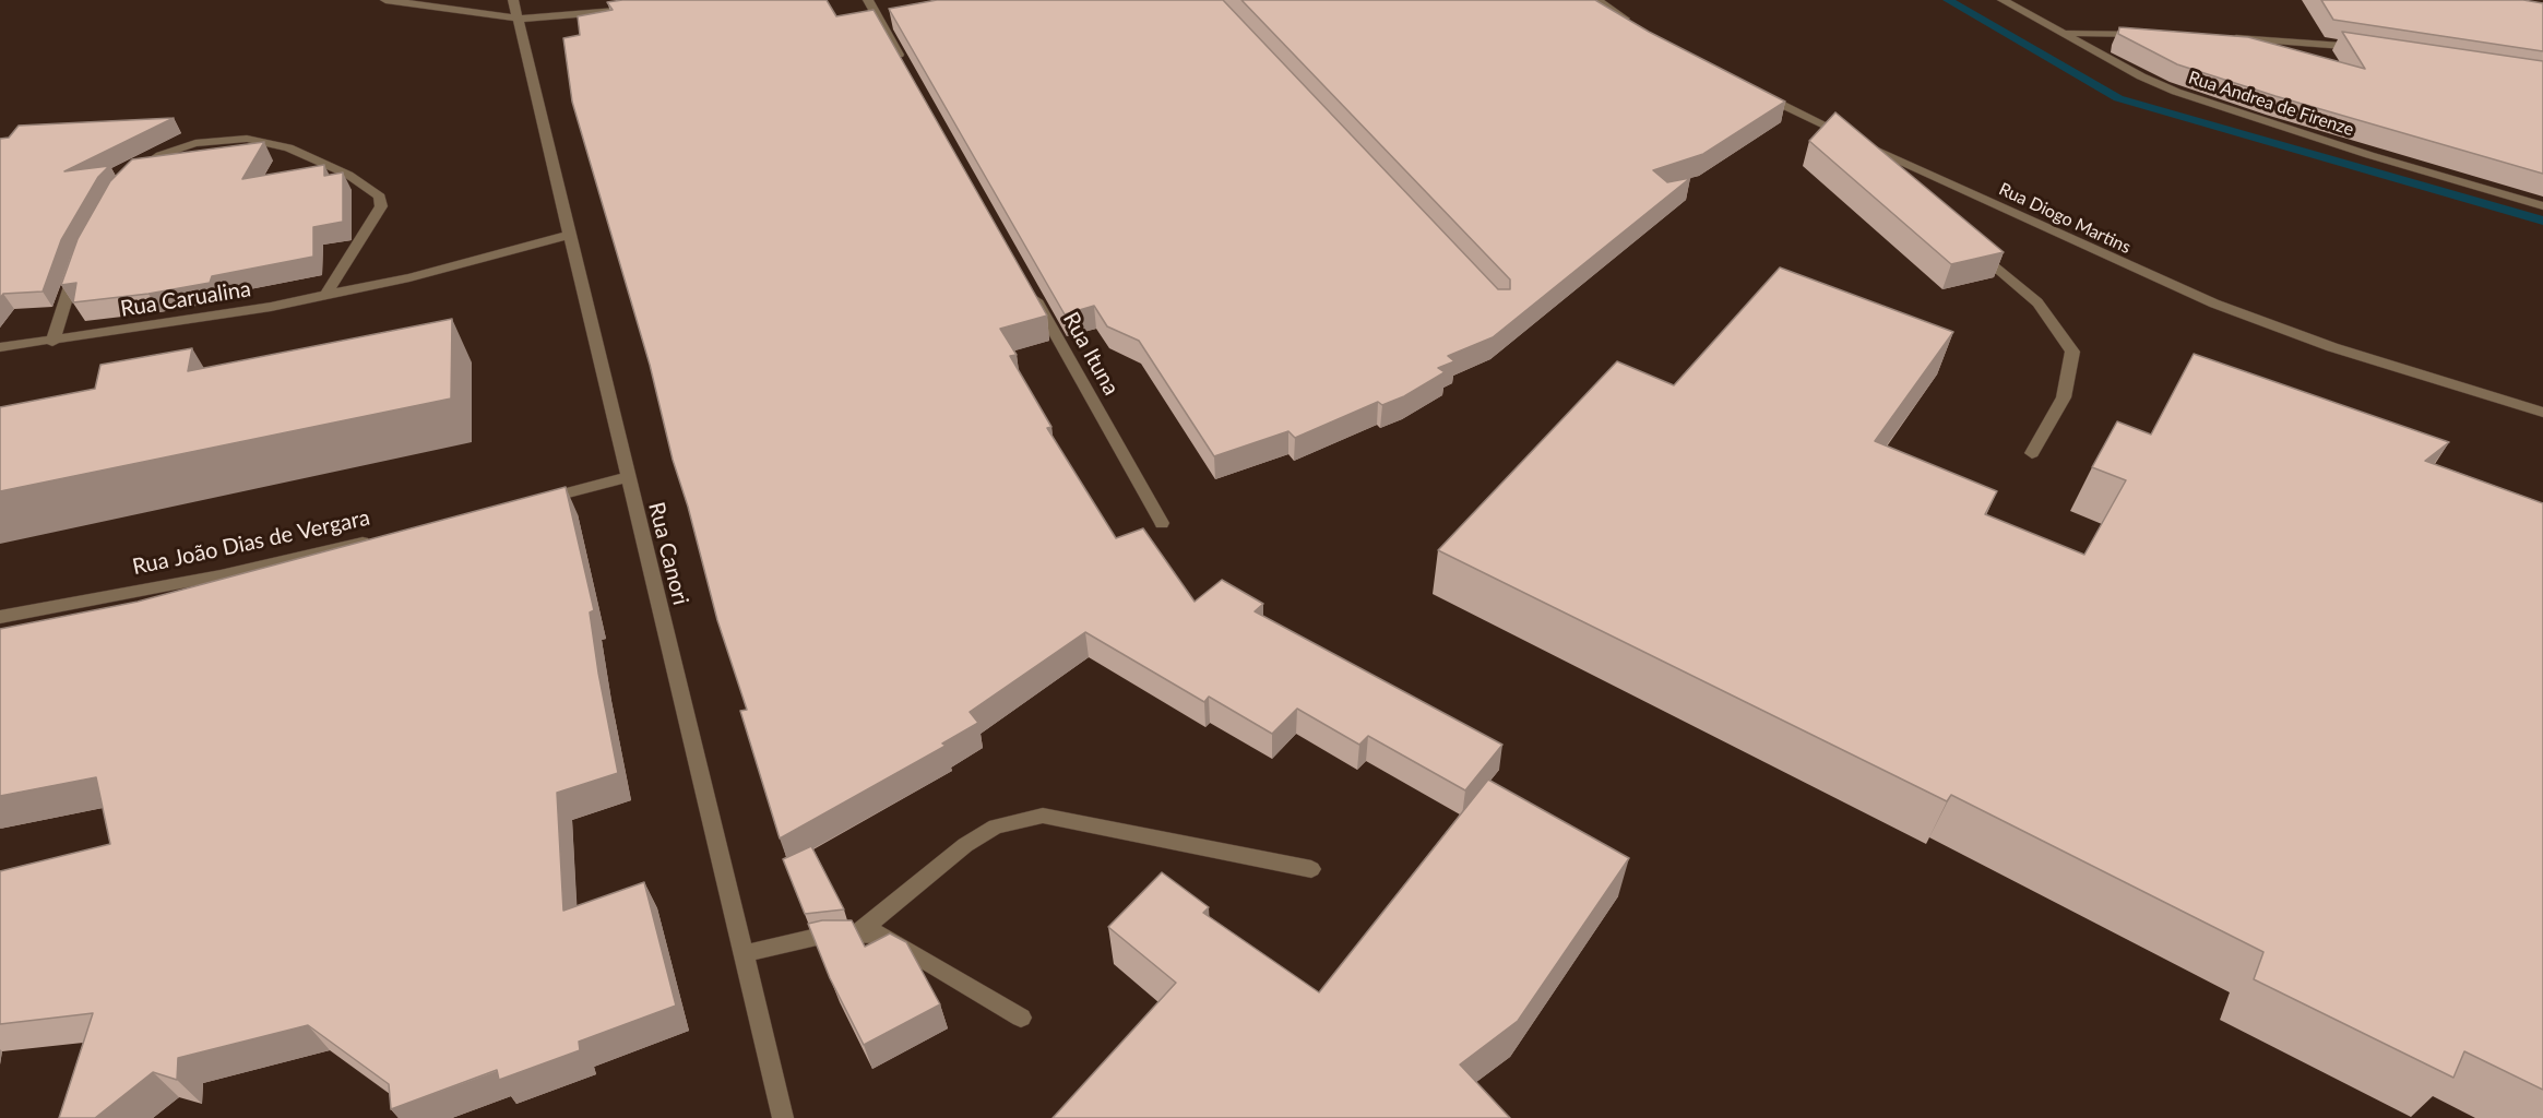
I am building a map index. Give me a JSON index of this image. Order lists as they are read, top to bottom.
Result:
{
  "streets": {
    "street": [
      "Rua Andrea de Firenze",
      "Rua Diogo Martins",
      "Rua Carualina",
      "Rua Ituna",
      "Rua João Dias de Vergara",
      "Rua Canori"
    ]
  },
  "crossings": [
    ["Rua Carualina", "Rua Canori"]
  ]
}
